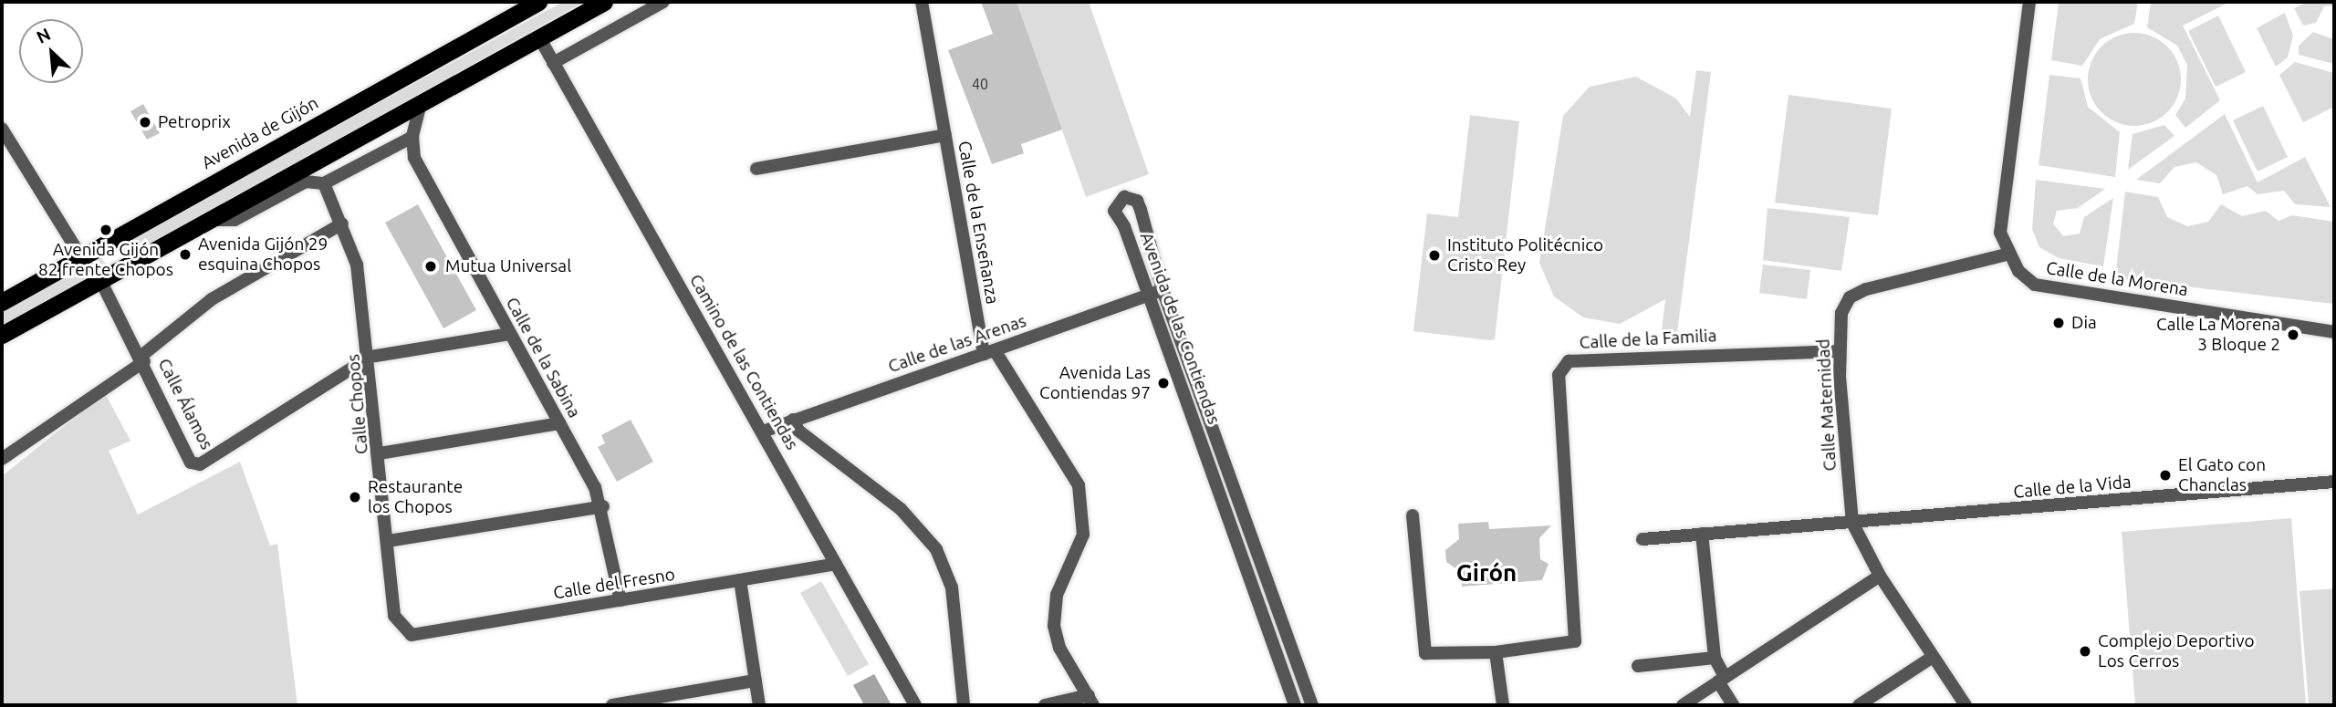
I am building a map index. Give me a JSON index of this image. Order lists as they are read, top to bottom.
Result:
{
  "streets": {
    "highway": ["Avenida de Gijón"],
    "street": [
      "Calle de la Enseñanza",
      "Calle de la Morena",
      "Avenida de las Contiendas",
      "Calle de la Familia",
      "Calle de las Arenas",
      "Calle de la Sabina",
      "Camino de las Contiendas",
      "Calle Álamos",
      "Calle Chopos",
      "Calle Maternidad",
      "Calle de la Vida",
      "Calle del Fresno"
    ]
  },
  "crossings": [
    ["Calle de la Enseñanza", "Calle de las Arenas"],
    ["Calle de la Morena", "Calle Maternidad"],
    ["Avenida de las Contiendas", "Calle de las Arenas"],
    ["Calle de la Familia", "Calle Maternidad"],
    ["Calle de las Arenas", "Camino de las Contiendas"],
    ["Calle de la Sabina", "Calle del Fresno"],
    ["Camino de las Contiendas", "Calle del Fresno"],
    ["Calle Álamos", "Calle Chopos"],
    ["Calle Chopos", "Calle del Fresno"],
    ["Calle Maternidad", "Calle de la Vida"]
  ],
  "districts": ["Girón"],
  "places": [
    "Petroprix",
    "Avenida Gijón 82 frente Chopos",
    "Avenida Gijón 29 esquina Chopos",
    "Instituto Politécnico Cristo Rey",
    "Mutua Universal",
    "Dia",
    "Calle La Morena 3 Bloque 2",
    "Avenida Las Contiendas 97",
    "El Gato con Chanclas",
    "Restaurante los Chopos",
    "Complejo Deportivo Los Cerros"
  ],
  "house_numbers": ["40"],
  "north": "top left"
}
